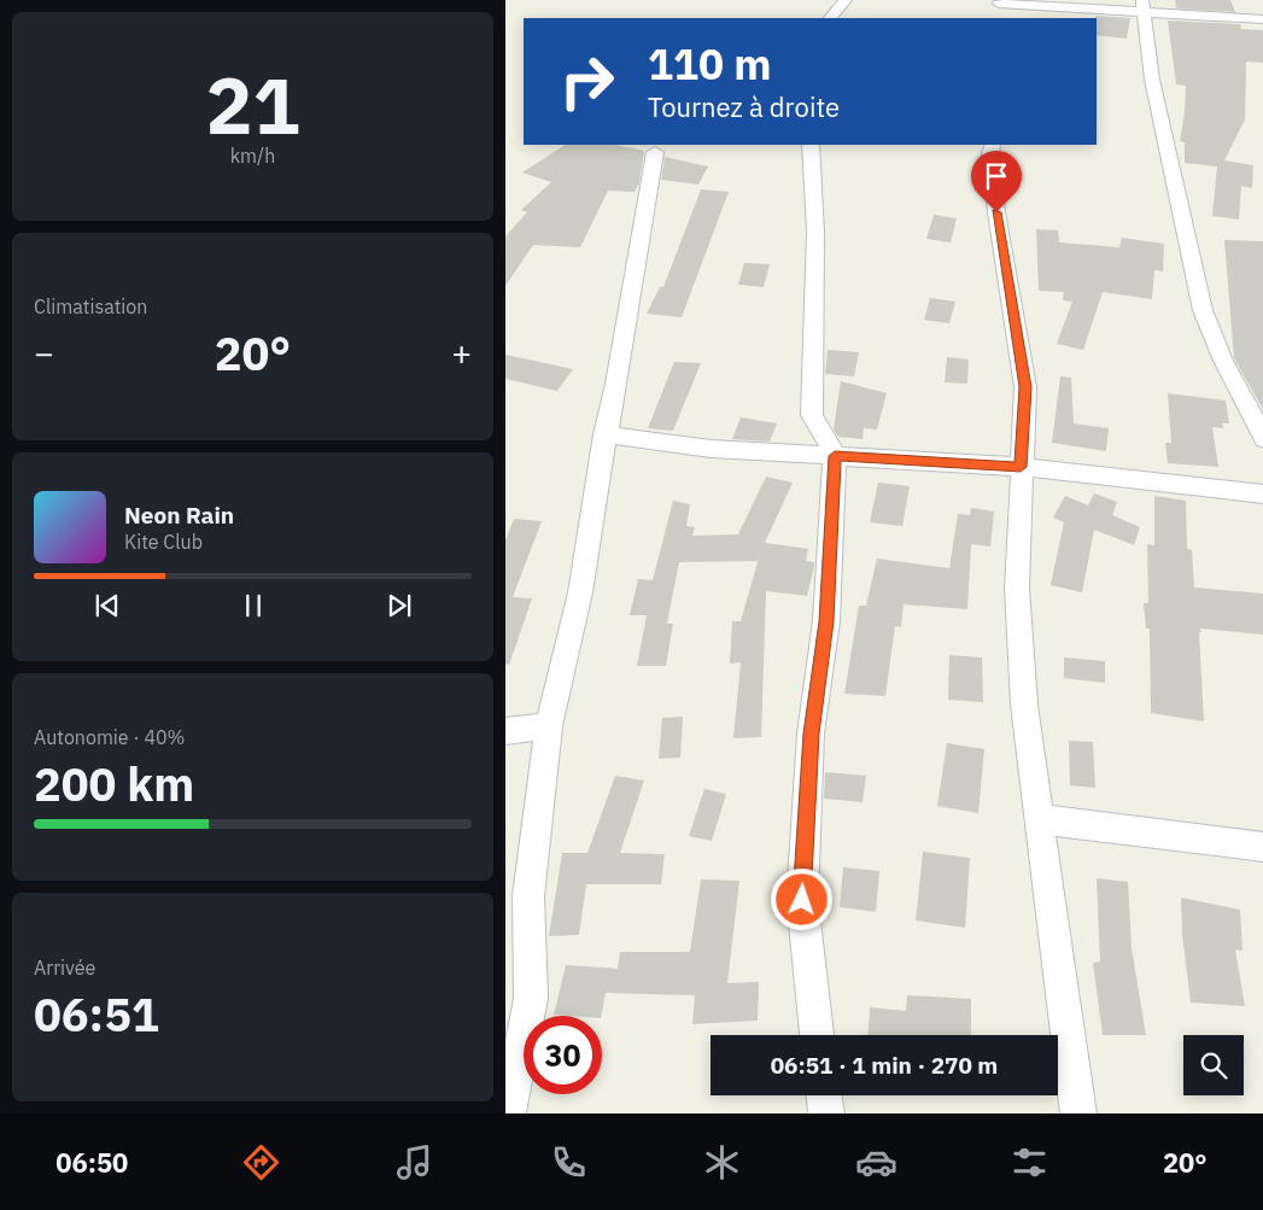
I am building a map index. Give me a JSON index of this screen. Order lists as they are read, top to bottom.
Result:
{
  "page": {
    "tile": [
      ["21", "km/h"],
      "Climatisation",
      ["Autonomie · 40%", "200 km"],
      ["Arrivée", "06:51"]
    ],
    "turn": ["110 m", "Tournez à droite"],
    "heat": ["−", "20°", "+"],
    "song": ["Neon Rain", "Kite Club"],
    "limit": "30",
    "trip": "06:51 · 1 min · 270 m",
    "tabs": ["06:50", "20°"]
  }
}
